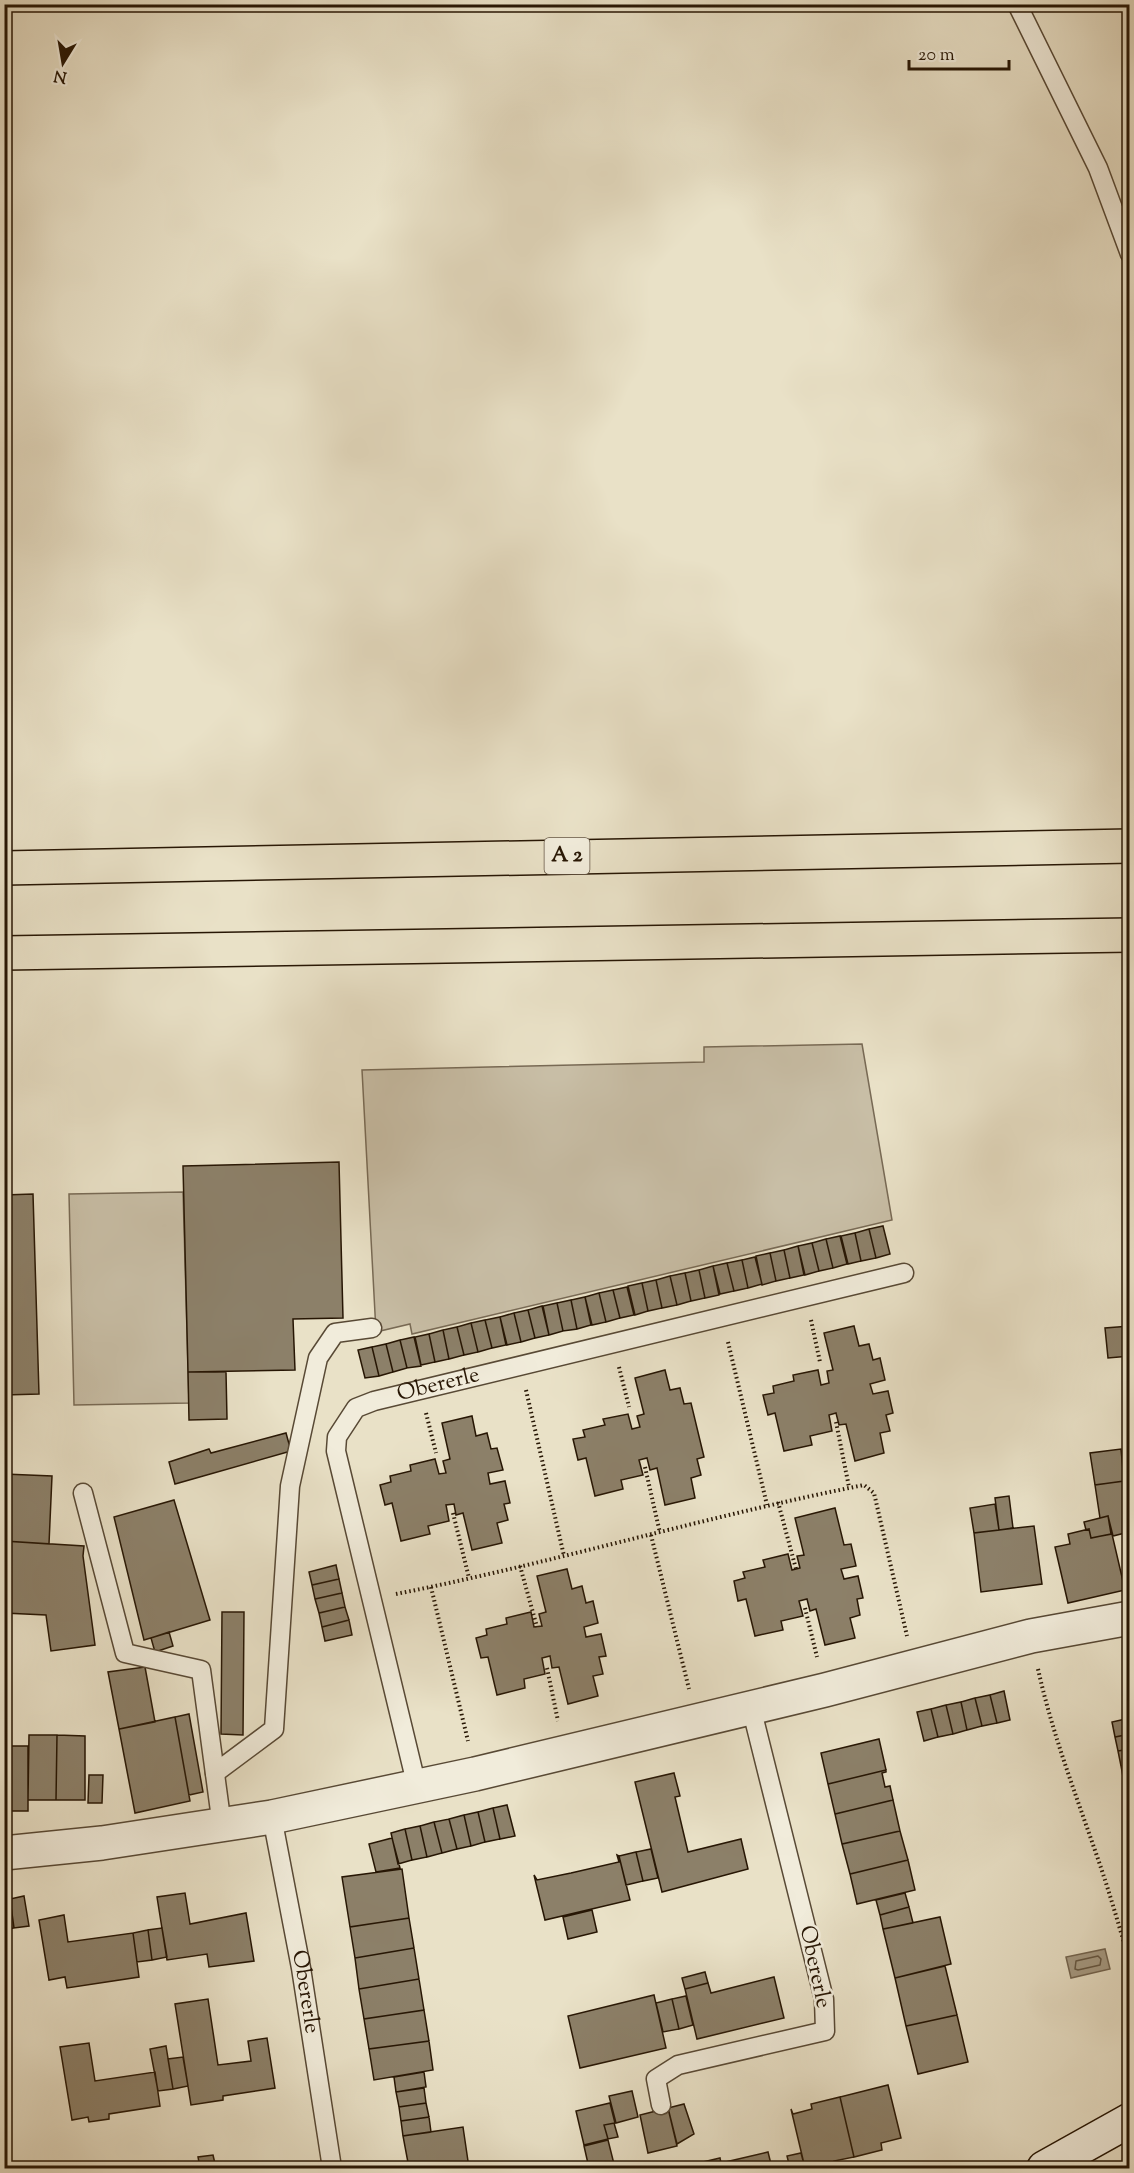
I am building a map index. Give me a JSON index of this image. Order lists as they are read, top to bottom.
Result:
{
  "streets": {
    "highway": ["A 2"],
    "lane": ["Obererle"]
  },
  "scale_bar": "20 m",
  "north": "bottom"
}
